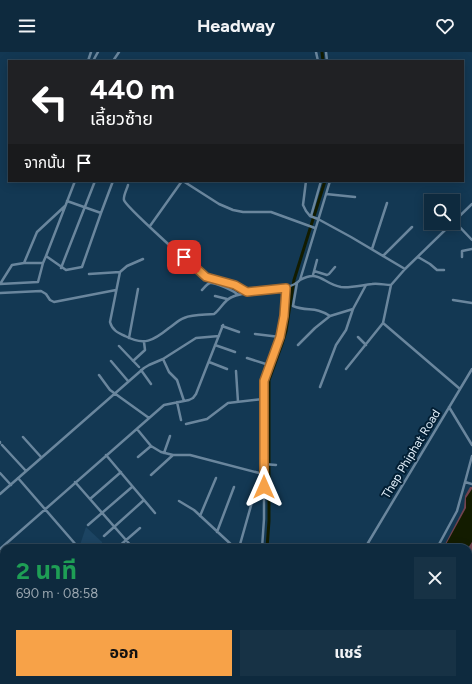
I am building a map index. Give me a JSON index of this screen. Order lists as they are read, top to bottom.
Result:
{
  "streets": {
    "street": ["Thep Phiphat Road"]
  },
  "page": {
    "header": "Headway",
    "turn": ["440 m", "เลี้ยวซ้าย"],
    "then": "จากนั้น",
    "heading": ["2 นาที", "690 m · 08:58"],
    "buttons": ["ออก", "แชร์"]
  }
}
